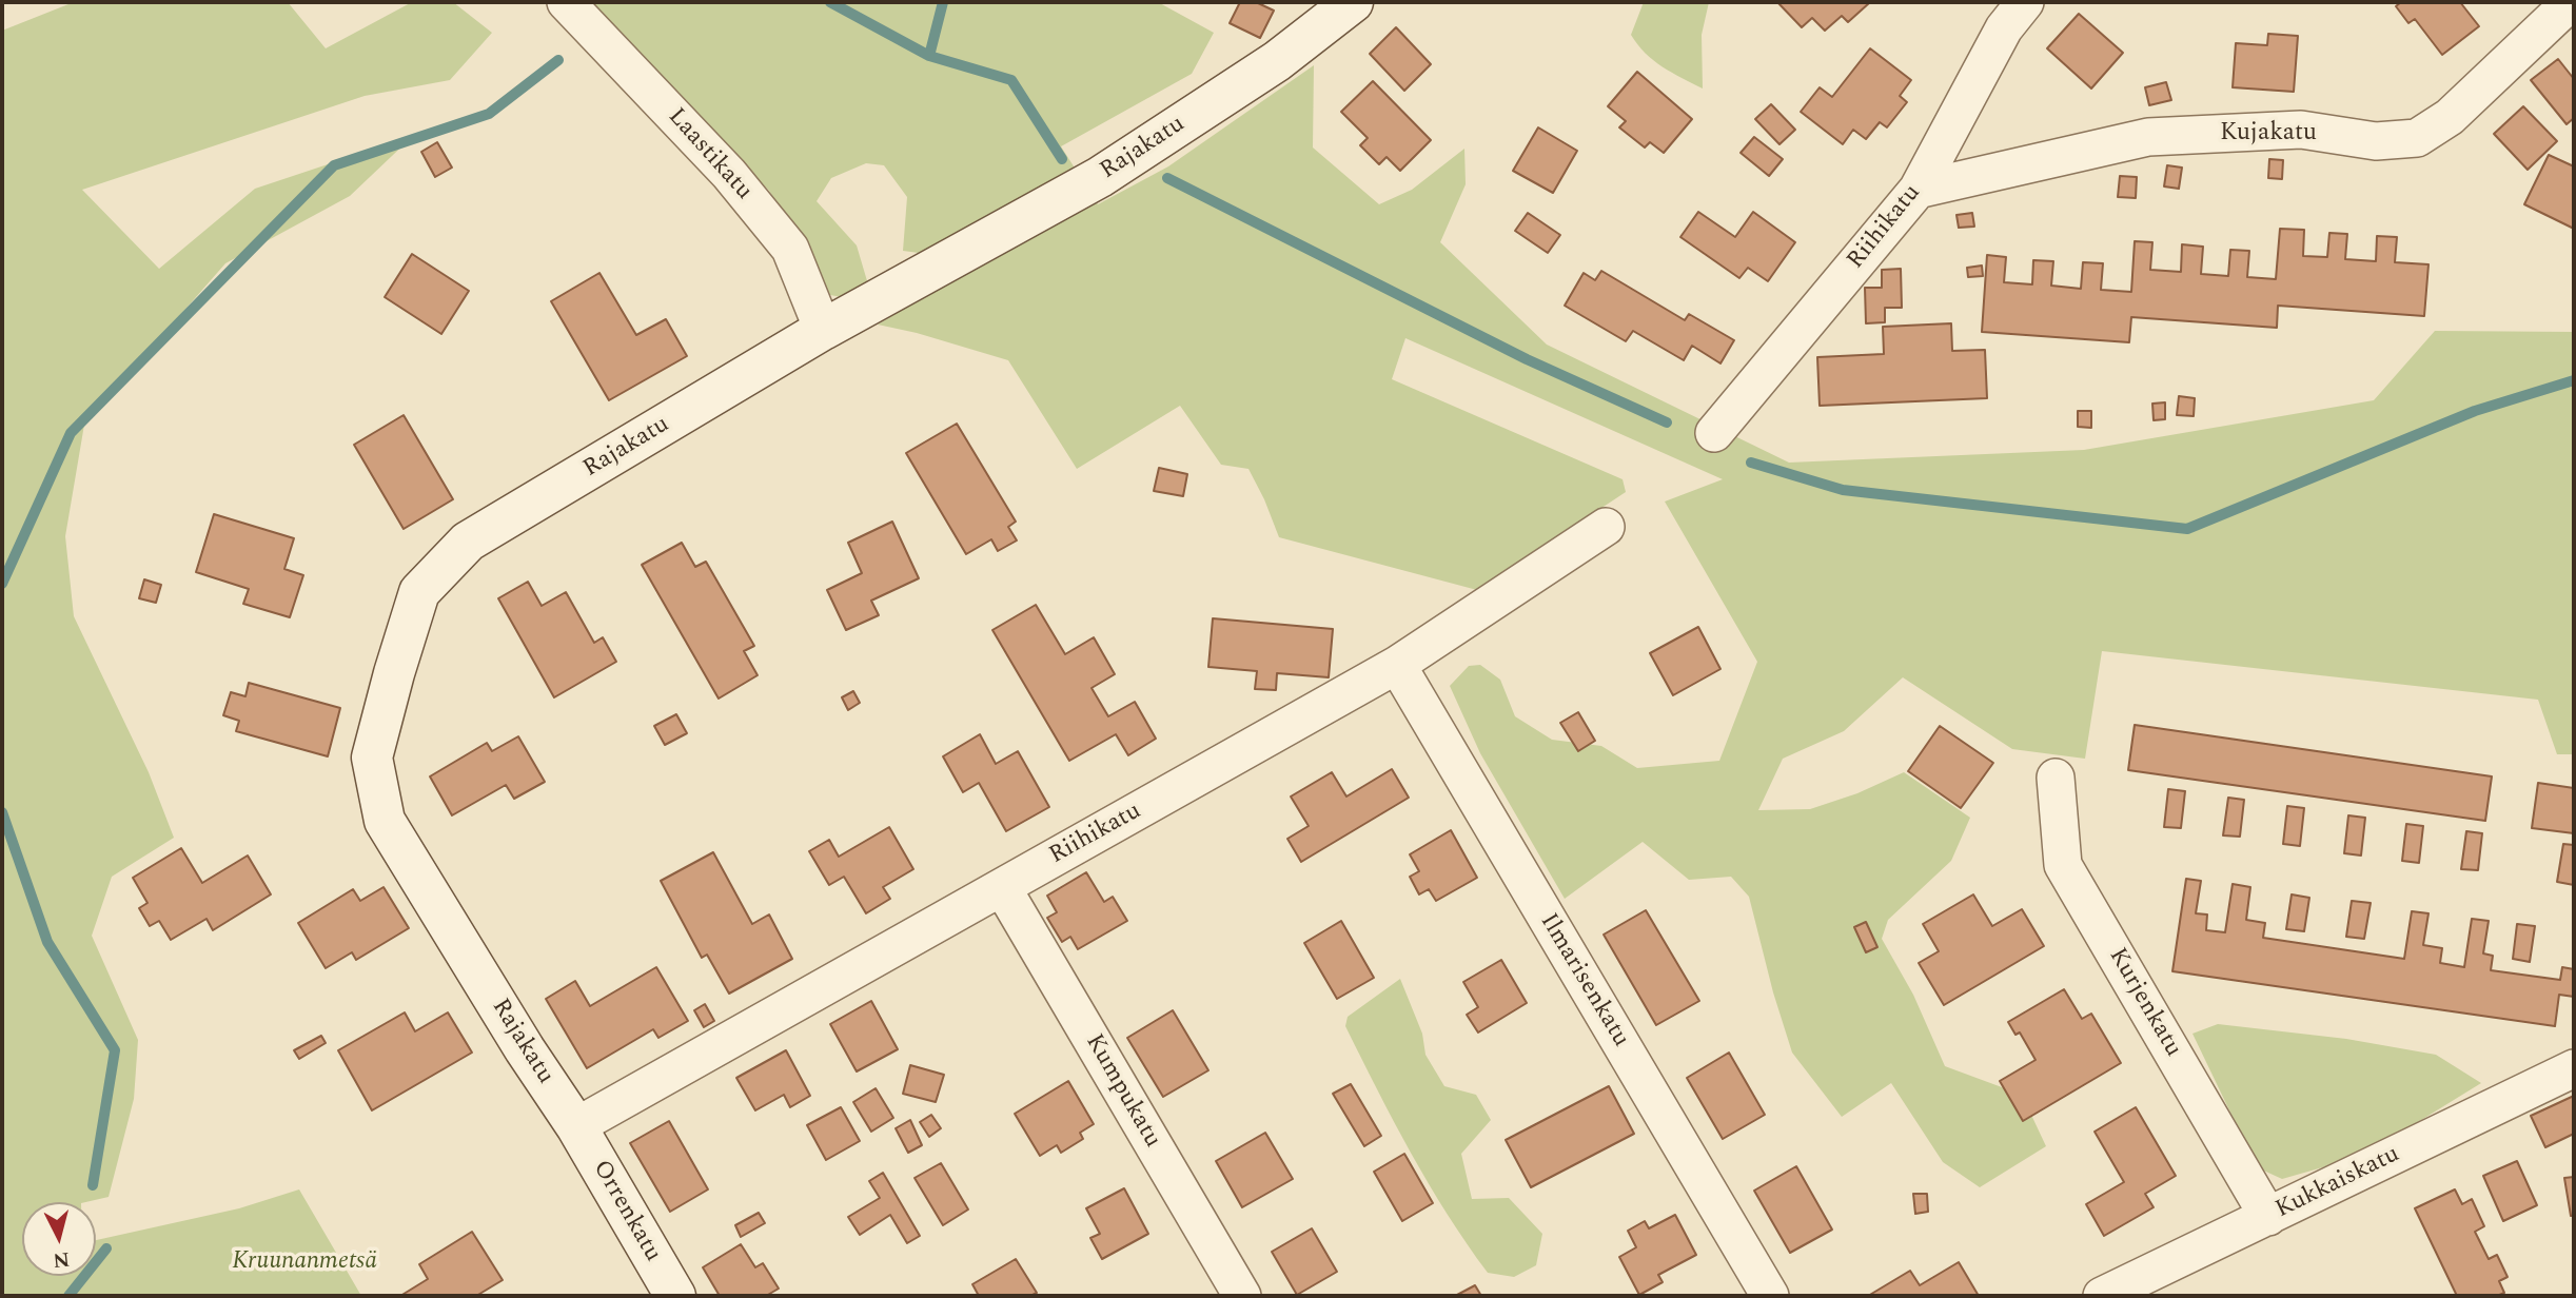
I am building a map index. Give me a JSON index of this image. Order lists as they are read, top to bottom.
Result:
{
  "streets": {
    "street": [
      "Kujakatu",
      "Rajakatu",
      "Laastikatu",
      "Riihikatu",
      "Ilmarisenkatu",
      "Kurjenkatu",
      "Kumpukatu",
      "Kukkaiskatu",
      "Orrenkatu"
    ]
  },
  "crossings": [
    ["Kujakatu", "Riihikatu"],
    ["Rajakatu", "Laastikatu"],
    ["Rajakatu", "Riihikatu"],
    ["Rajakatu", "Orrenkatu"],
    ["Riihikatu", "Ilmarisenkatu"],
    ["Riihikatu", "Kumpukatu"],
    ["Riihikatu", "Orrenkatu"],
    ["Kurjenkatu", "Kukkaiskatu"]
  ],
  "parks": ["Kruunanmetsä"],
  "north": "bottom"
}
